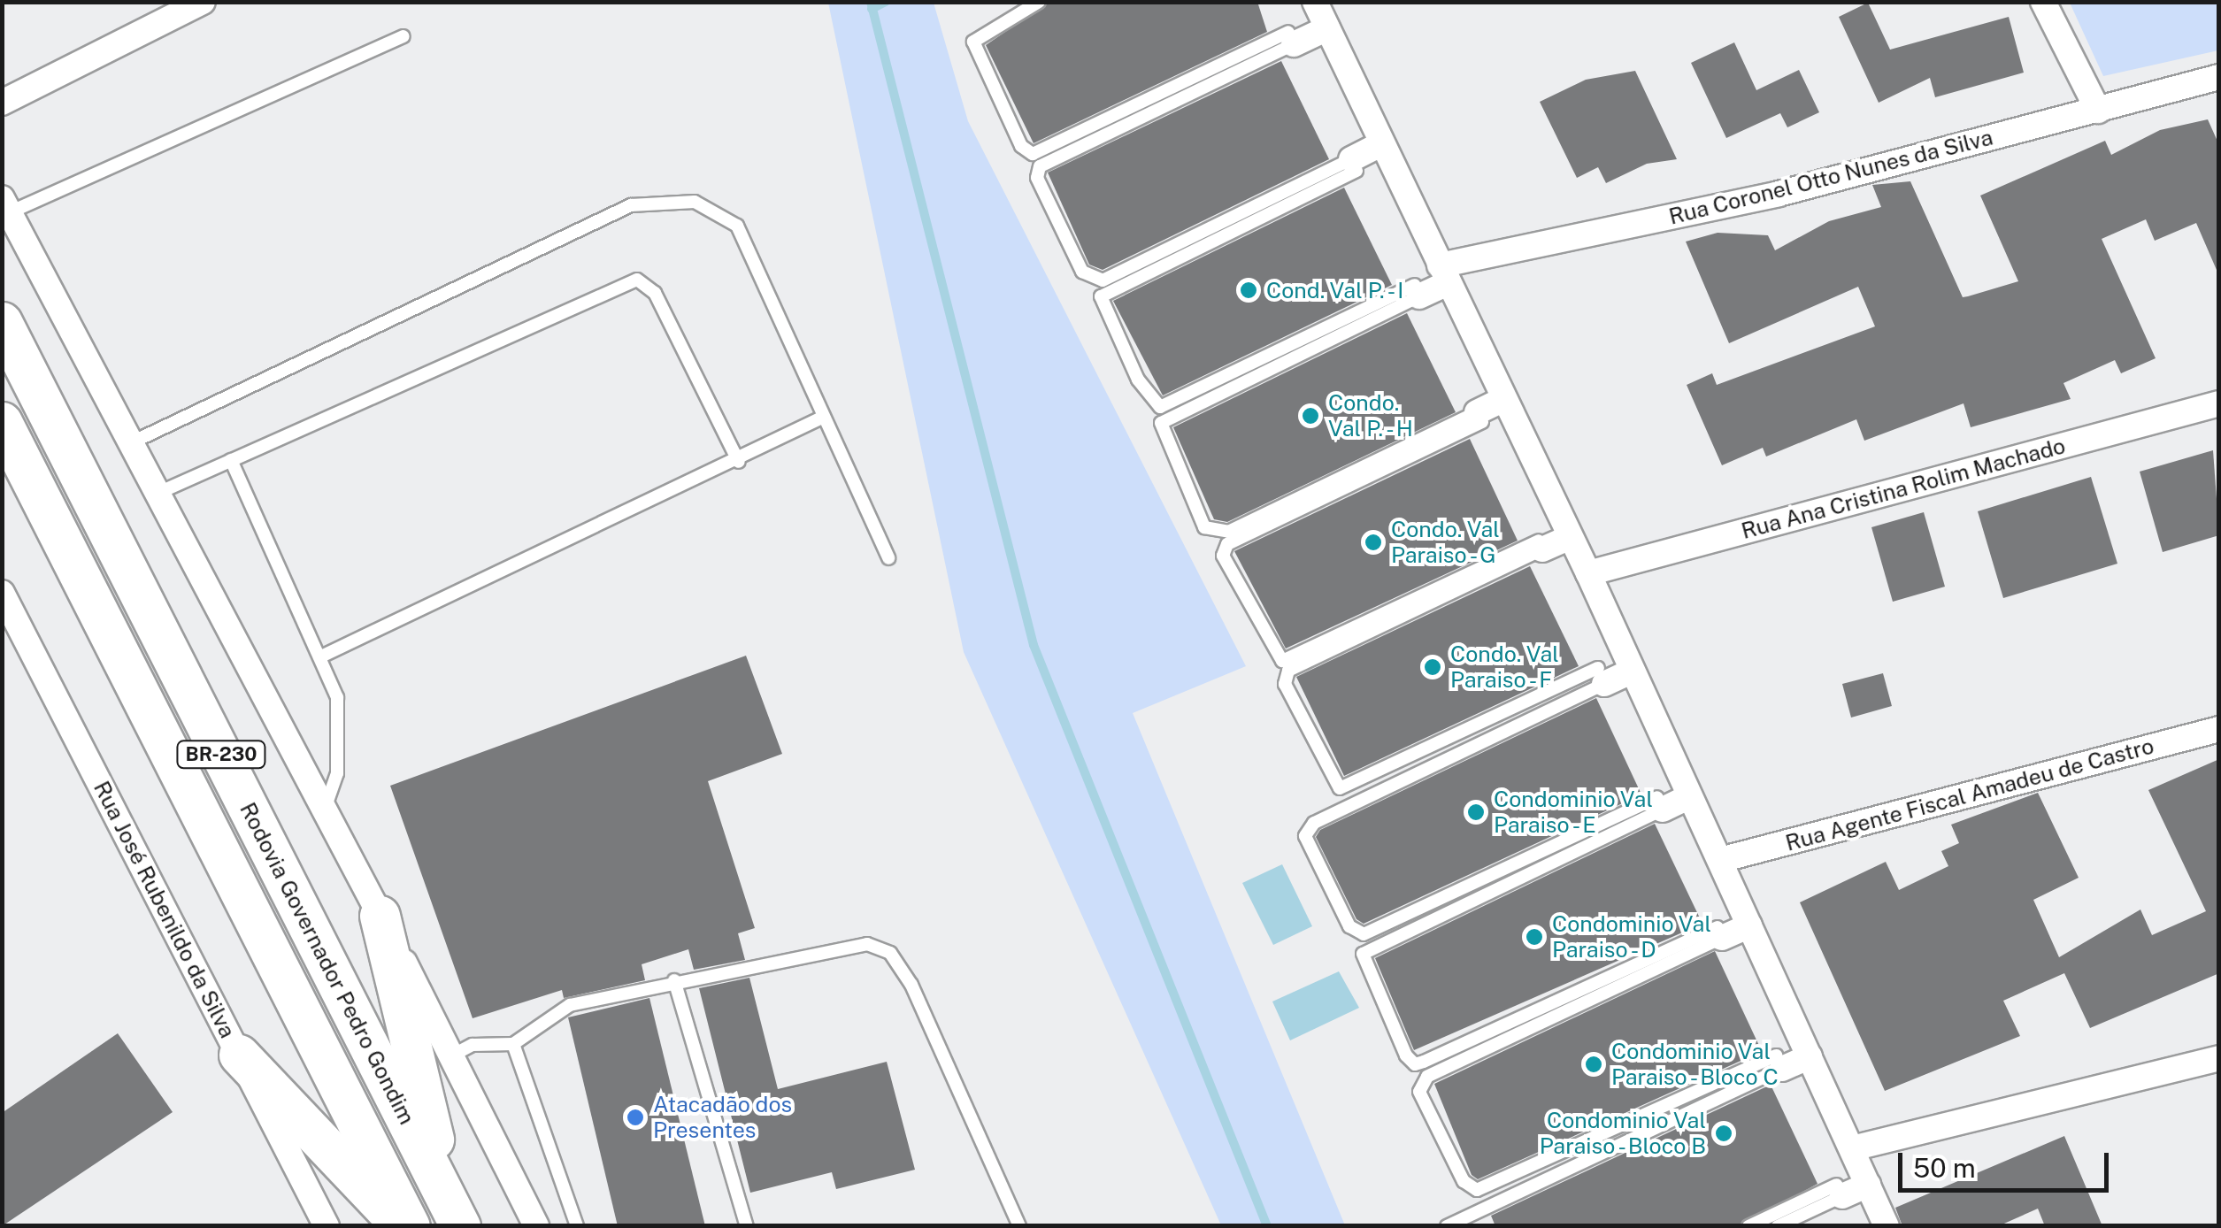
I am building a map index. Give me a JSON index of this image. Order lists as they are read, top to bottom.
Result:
{
  "streets": {
    "highway": ["BR-230", "Rodovia Governador Pedro Gondim"],
    "street": [
      "Rua Coronel Otto Nunes da Silva",
      "Rua Ana Cristina Rolim Machado",
      "Rua Agente Fiscal Amadeu de Castro",
      "Rua José Rubenildo da Silva"
    ]
  },
  "places": [
    "Cond. Val P. - I",
    "Condo. Val P. - H",
    "Condo. Val Paraiso - G",
    "Condo. Val Paraiso - F",
    "Condominio Val Paraiso - E",
    "Condominio Val Paraiso - D",
    "Condominio Val Paraiso - Bloco C",
    "Atacadão dos Presentes",
    "Condominio Val Paraiso - Bloco B"
  ],
  "scale_bar": "50 m"
}
